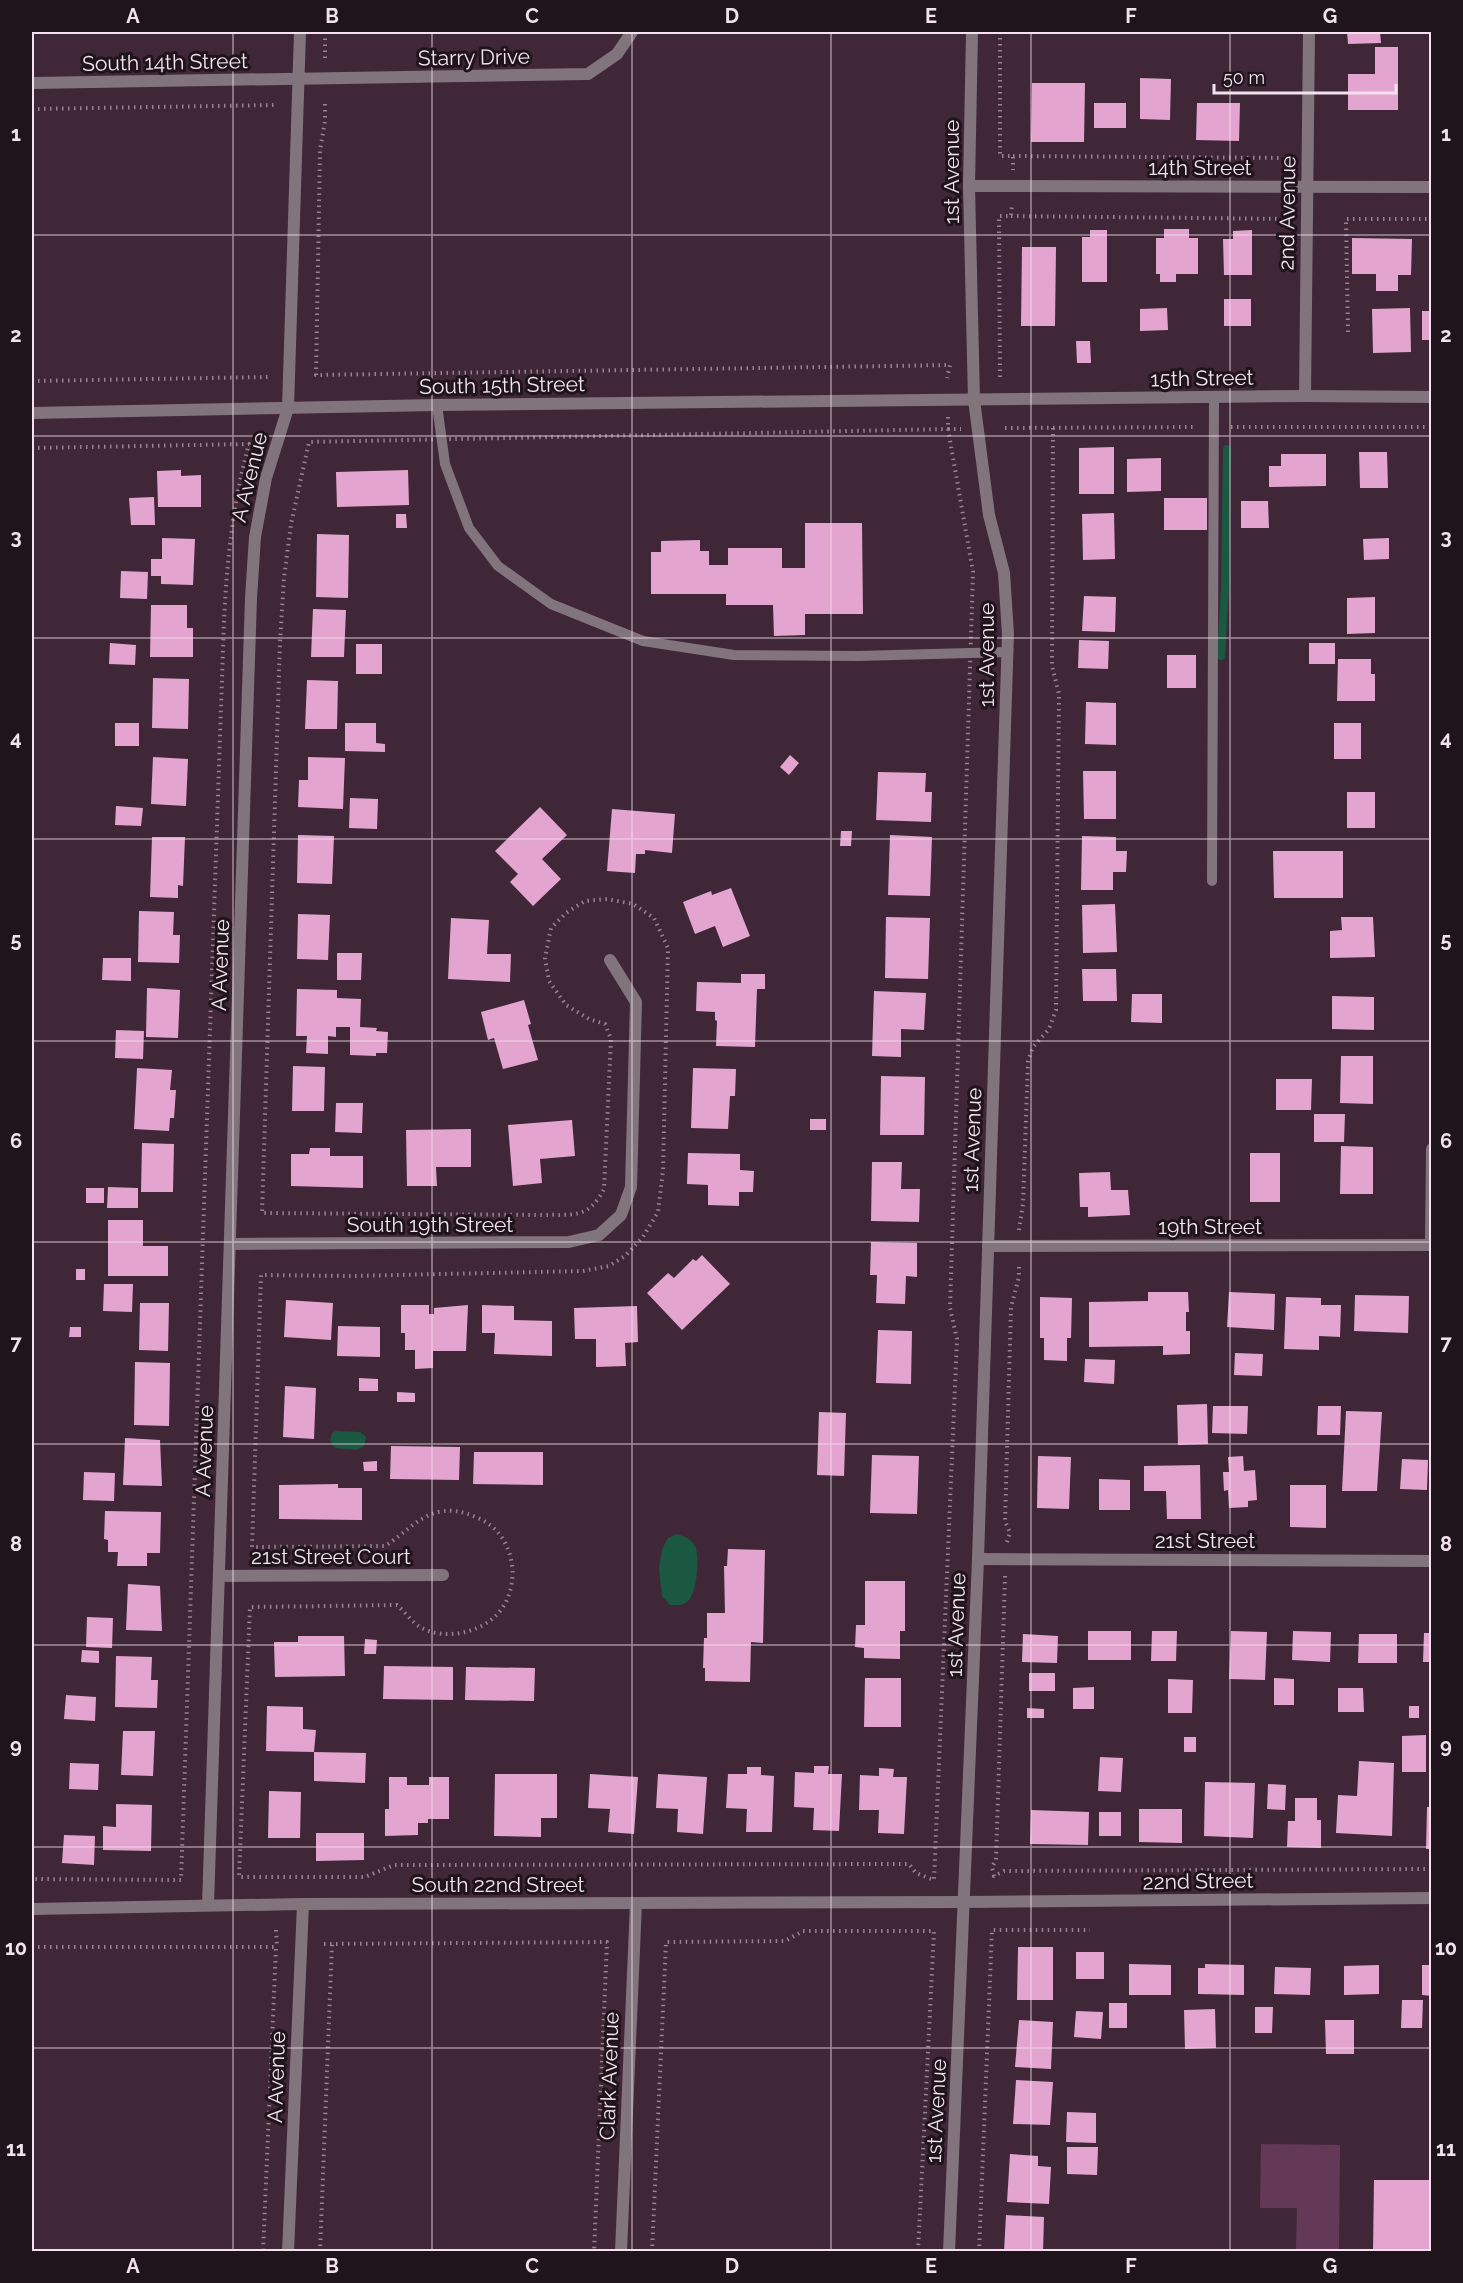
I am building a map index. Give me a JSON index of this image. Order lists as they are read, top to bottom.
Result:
{
  "streets": {
    "street": [
      "Starry Drive",
      "South 14th Street",
      "14th Street",
      "1st Avenue",
      "2nd Avenue",
      "15th Street",
      "South 15th Street",
      "A Avenue",
      "South 19th Street",
      "19th Street",
      "21st Street",
      "21st Street Court",
      "22nd Street",
      "South 22nd Street",
      "Clark Avenue"
    ]
  },
  "crossings": [
    ["Starry Drive", "South 14th Street"],
    ["Starry Drive", "A Avenue"],
    ["South 14th Street", "A Avenue"],
    ["14th Street", "1st Avenue"],
    ["14th Street", "2nd Avenue"],
    ["1st Avenue", "15th Street"],
    ["1st Avenue", "South 15th Street"],
    ["1st Avenue", "19th Street"],
    ["1st Avenue", "21st Street"],
    ["1st Avenue", "22nd Street"],
    ["1st Avenue", "South 22nd Street"],
    ["2nd Avenue", "15th Street"],
    ["15th Street", "South 15th Street"],
    ["South 15th Street", "A Avenue"],
    ["A Avenue", "South 19th Street"],
    ["A Avenue", "21st Street Court"],
    ["A Avenue", "South 22nd Street"],
    ["22nd Street", "South 22nd Street"],
    ["South 22nd Street", "Clark Avenue"]
  ],
  "scale_bar": "50 m",
  "grid": {
    "columns": [
      "A",
      "B",
      "C",
      "D",
      "E",
      "F",
      "G"
    ],
    "rows": [
      "1",
      "2",
      "3",
      "4",
      "5",
      "6",
      "7",
      "8",
      "9",
      "10",
      "11"
    ]
  }
}
